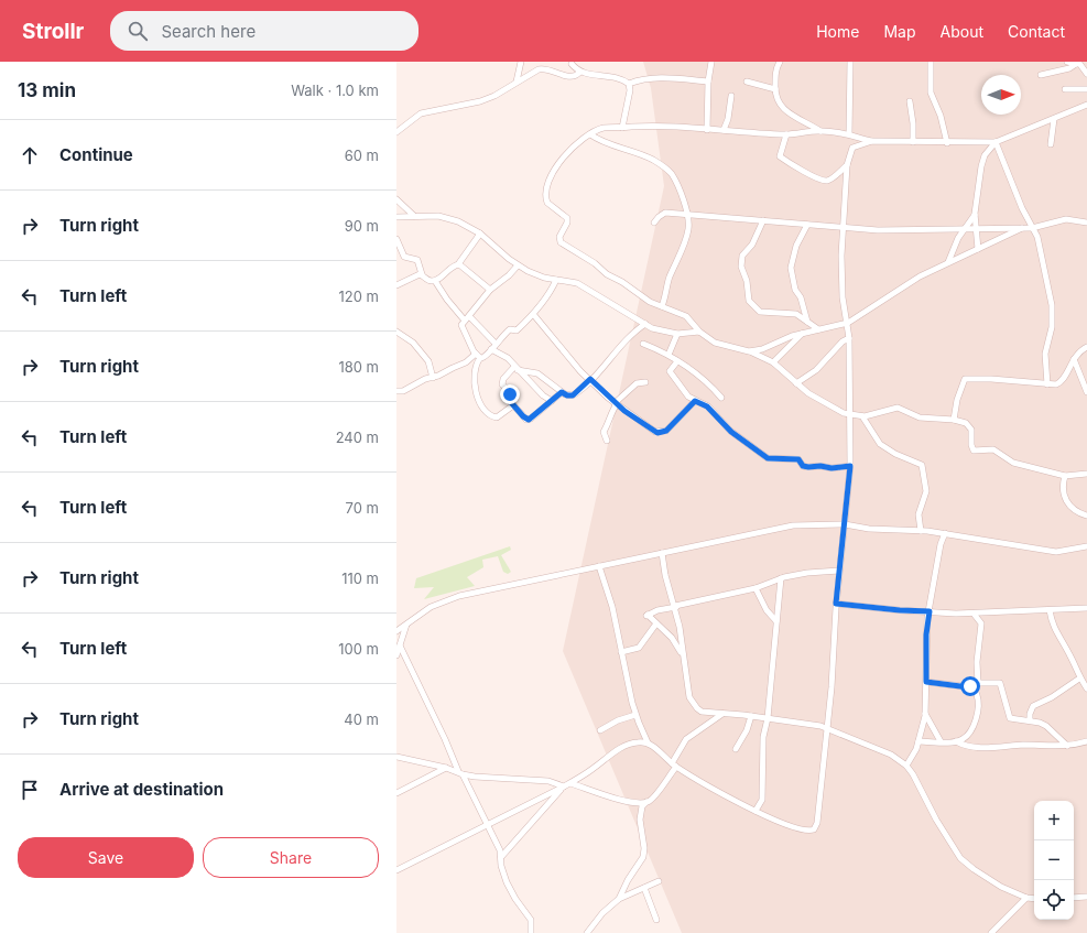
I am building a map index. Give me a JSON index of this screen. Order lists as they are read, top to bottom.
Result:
{
  "north": "right",
  "page": {
    "header": "Strollr",
    "search": "Search here",
    "nav": [
      "Home",
      "Map",
      "About",
      "Contact"
    ],
    "heading": ["13 min", "Walk · 1.0 km"],
    "list": [
      ["Continue", "60 m"],
      ["Turn right", "90 m"],
      ["Turn left", "120 m"],
      ["Turn right", "180 m"],
      ["Turn left", "240 m"],
      ["Turn left", "70 m"],
      ["Turn right", "110 m"],
      ["Turn left", "100 m"],
      ["Turn right", "40 m"],
      "Arrive at destination"
    ],
    "map_buttons": ["+", "−"],
    "buttons": ["Save", "Share"]
  }
}
